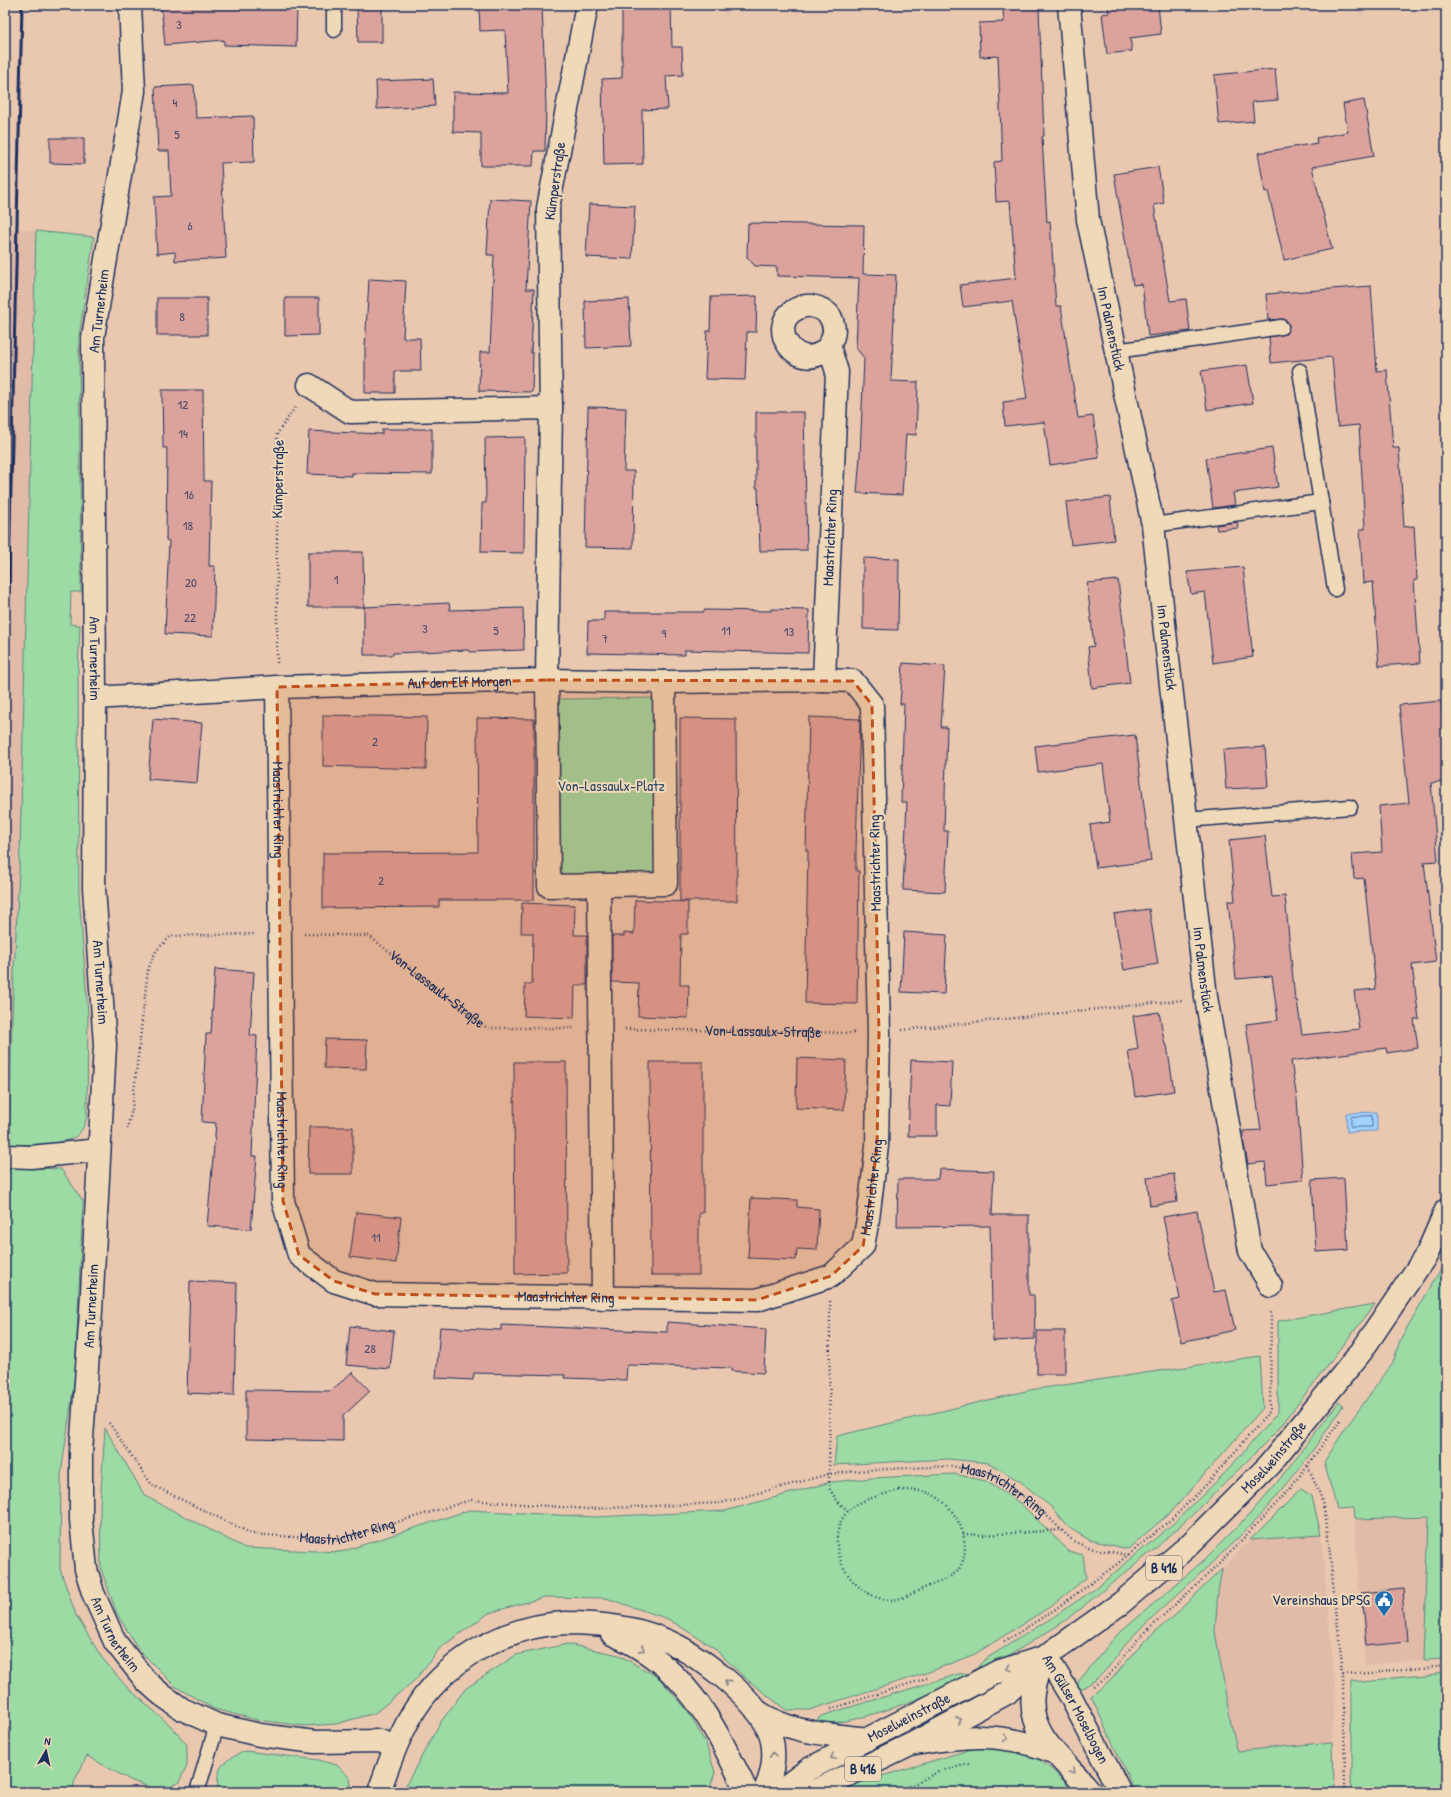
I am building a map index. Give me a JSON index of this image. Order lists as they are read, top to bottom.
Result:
{
  "streets": {
    "street": [
      "Kümperstraße",
      "Am Turnerheim",
      "Im Palmenstück",
      "Maastrichter Ring",
      "Auf den Elf Morgen",
      "Moselweinstraße",
      "B 416",
      "Am Gülser Moselbogen"
    ],
    "path": ["Von-Lassaulx-Straße"]
  },
  "crossings": [
    ["Kümperstraße", "Maastrichter Ring"],
    ["Kümperstraße", "Auf den Elf Morgen"],
    ["Am Turnerheim", "Auf den Elf Morgen"],
    ["Im Palmenstück", "Von-Lassaulx-Straße"],
    ["Maastrichter Ring", "Auf den Elf Morgen"],
    ["Maastrichter Ring", "Von-Lassaulx-Straße"],
    ["Moselweinstraße", "Am Gülser Moselbogen"]
  ],
  "one_way": ["Am Gülser Moselbogen"],
  "parks": ["Von-Lassaulx-Platz"],
  "places": {
    "public building": ["Vereinshaus DPSG"]
  },
  "house_numbers": [
    "3",
    "4",
    "5",
    "6",
    "8",
    "12",
    "14",
    "16",
    "18",
    "1",
    "20",
    "22",
    "3",
    "5",
    "11",
    "13",
    "9",
    "7",
    "2",
    "2",
    "11",
    "28"
  ],
  "north": "top"
}
